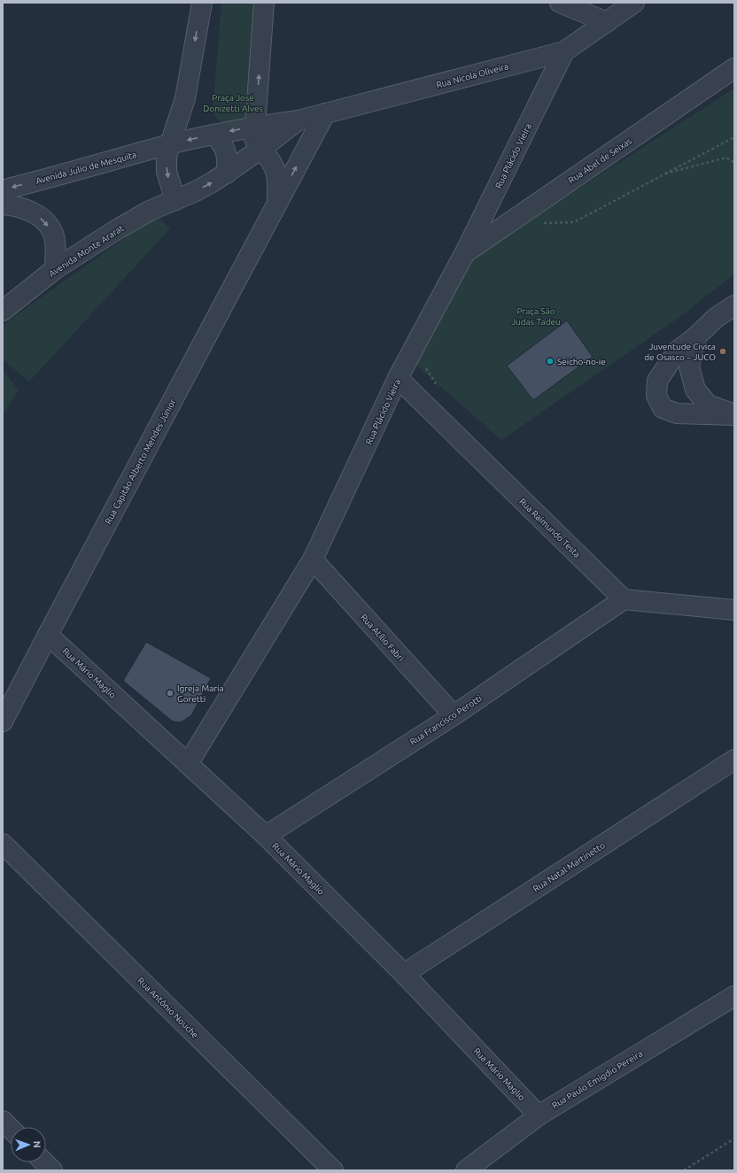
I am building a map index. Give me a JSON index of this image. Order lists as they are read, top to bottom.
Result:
{
  "streets": {
    "street": [
      "Rua Nicola Oliveira",
      "Rua Plácido Vieira",
      "Rua Abel de Seixas",
      "Avenida Julio de Mesquita",
      "Avenida Monte Ararat",
      "Rua Capitão Alberto Mendes Júnior",
      "Rua Raimundo Testa",
      "Rua Atílio Fabri",
      "Rua Mário Maglio",
      "Rua Francisco Perotti",
      "Rua Natal Martinetto",
      "Rua Antônio Nouche",
      "Rua Paulo Emigdio Pereira"
    ]
  },
  "crossings": [
    ["Rua Nicola Oliveira", "Rua Plácido Vieira"],
    ["Rua Nicola Oliveira", "Avenida Julio de Mesquita"],
    ["Rua Nicola Oliveira", "Avenida Monte Ararat"],
    ["Rua Nicola Oliveira", "Rua Capitão Alberto Mendes Júnior"],
    ["Rua Plácido Vieira", "Rua Abel de Seixas"],
    ["Rua Plácido Vieira", "Rua Raimundo Testa"],
    ["Rua Plácido Vieira", "Rua Atílio Fabri"],
    ["Rua Plácido Vieira", "Rua Mário Maglio"],
    ["Rua Capitão Alberto Mendes Júnior", "Rua Mário Maglio"],
    ["Rua Raimundo Testa", "Rua Francisco Perotti"],
    ["Rua Atílio Fabri", "Rua Francisco Perotti"],
    ["Rua Mário Maglio", "Rua Francisco Perotti"],
    ["Rua Mário Maglio", "Rua Natal Martinetto"],
    ["Rua Mário Maglio", "Rua Paulo Emigdio Pereira"]
  ],
  "one_way": ["Avenida Julio de Mesquita"],
  "parks": ["Praça José Donizetti Alves", "Praça São Judas Tadeu"],
  "places": ["Juventude Civica de Osasco – JUCO", "Seicho-no-ie", "Igreja Maria Goretti"],
  "north": "right"
}
